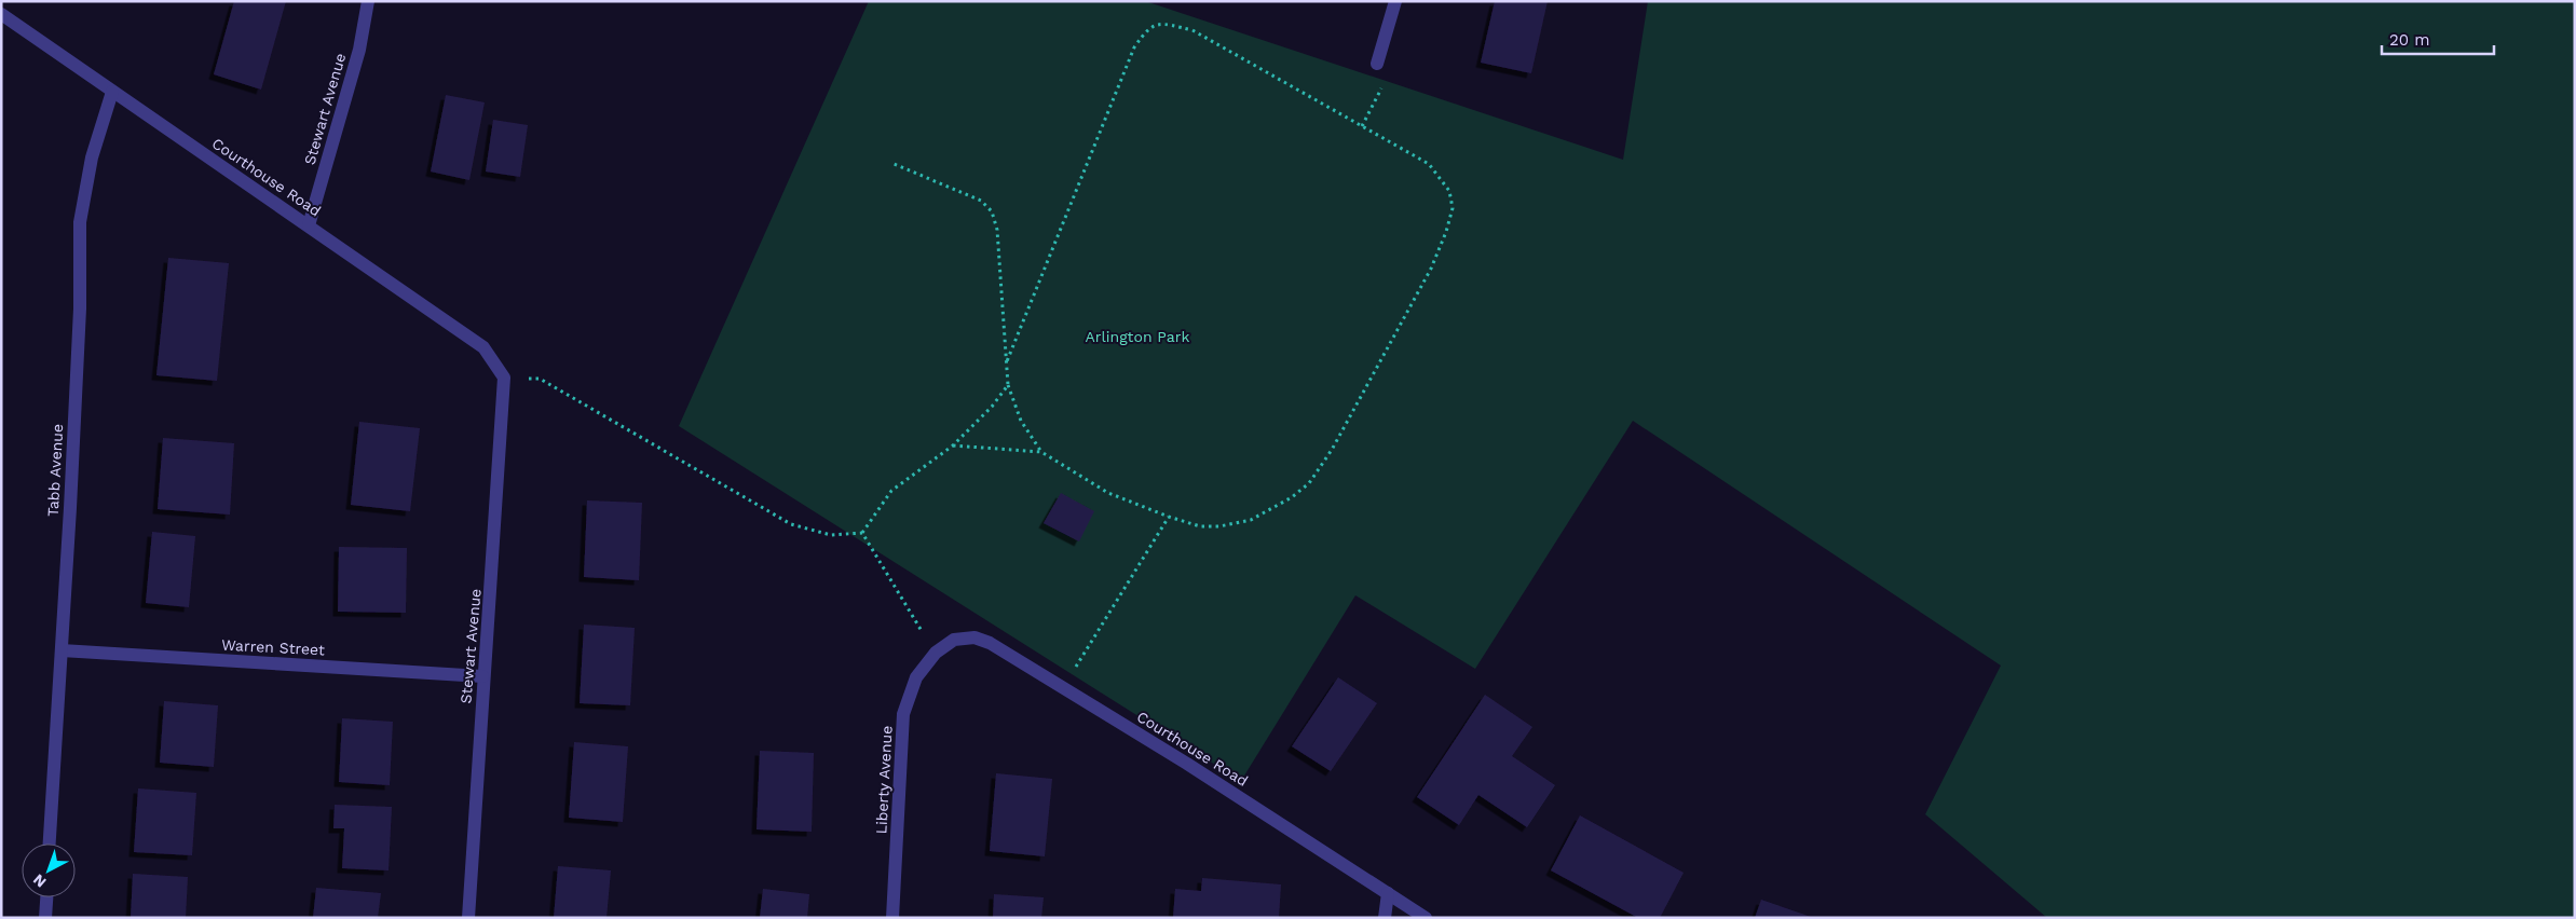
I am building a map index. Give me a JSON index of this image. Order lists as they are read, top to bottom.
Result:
{
  "streets": {
    "street": [
      "Stewart Avenue",
      "Courthouse Road",
      "Tabb Avenue",
      "Warren Street",
      "Liberty Avenue"
    ]
  },
  "crossings": [
    ["Stewart Avenue", "Courthouse Road"],
    ["Stewart Avenue", "Warren Street"],
    ["Courthouse Road", "Tabb Avenue"],
    ["Courthouse Road", "Liberty Avenue"],
    ["Tabb Avenue", "Warren Street"]
  ],
  "parks": ["Arlington Park"],
  "scale_bar": "20 m",
  "north": "bottom left"
}
